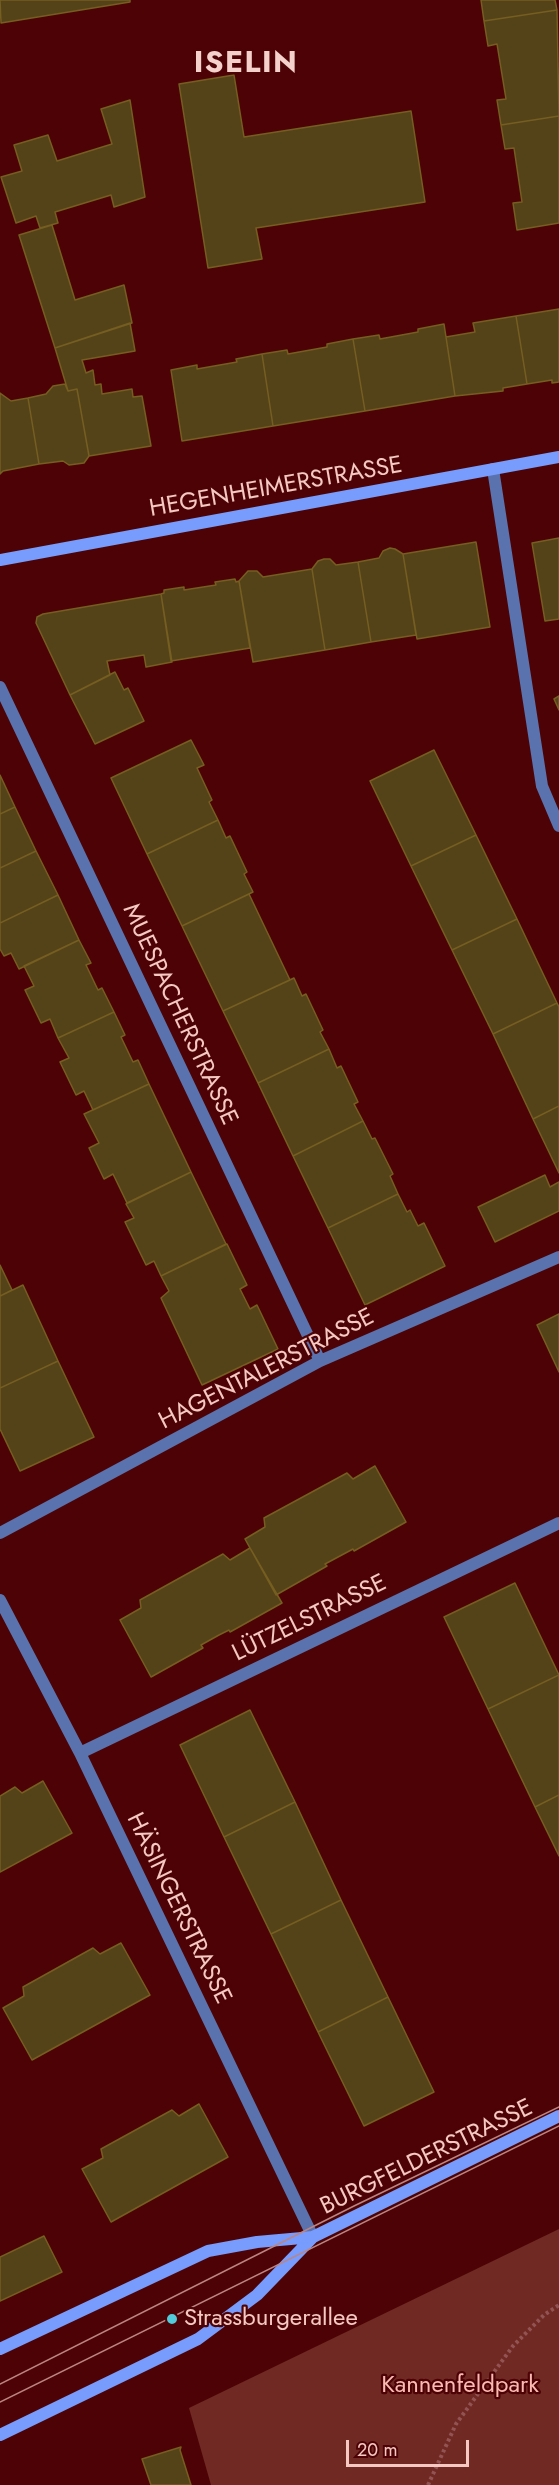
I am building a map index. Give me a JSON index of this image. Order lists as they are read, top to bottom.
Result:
{
  "streets": {
    "main road": ["HEGENHEIMERSTRASSE", "BURGFELDERSTRASSE"],
    "street": [
      "MUESPACHERSTRASSE",
      "HAGENTALERSTRASSE",
      "LÜTZELSTRASSE",
      "HÄSINGERSTRASSE"
    ]
  },
  "crossings": [
    ["MUESPACHERSTRASSE", "HAGENTALERSTRASSE"],
    ["LÜTZELSTRASSE", "HÄSINGERSTRASSE"],
    ["HÄSINGERSTRASSE", "BURGFELDERSTRASSE"]
  ],
  "districts": ["ISELIN"],
  "parks": ["Kannenfeldpark"],
  "places": ["Strassburgerallee"],
  "scale_bar": "20 m"
}
